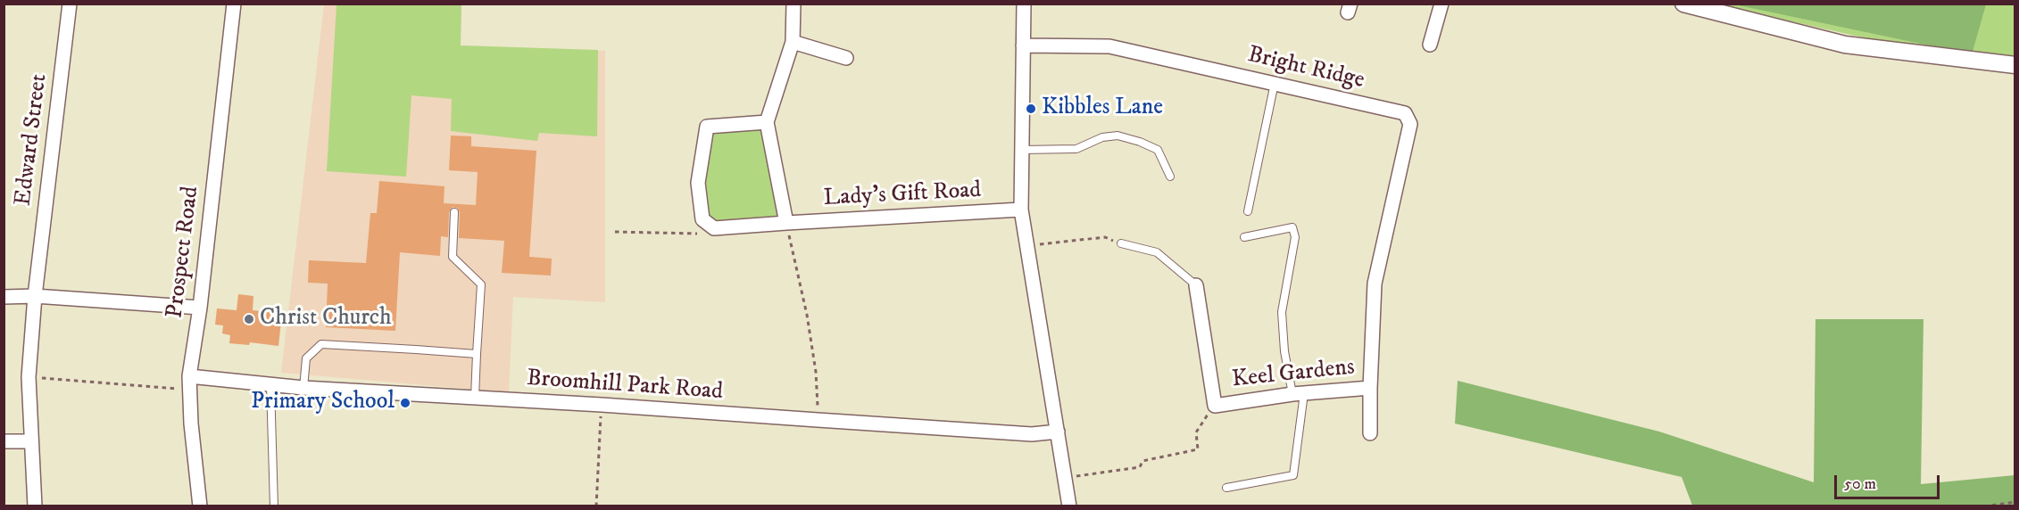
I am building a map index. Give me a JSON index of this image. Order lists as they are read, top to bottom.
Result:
{
  "streets": {
    "street": [
      "Bright Ridge",
      "Edward Street",
      "Lady's Gift Road",
      "Prospect Road",
      "Keel Gardens",
      "Broomhill Park Road"
    ]
  },
  "crossings": [
    ["Bright Ridge", "Keel Gardens"],
    ["Prospect Road", "Broomhill Park Road"]
  ],
  "places": ["Kibbles Lane", "Christ Church", "Primary School"],
  "scale_bar": "50 m"
}
